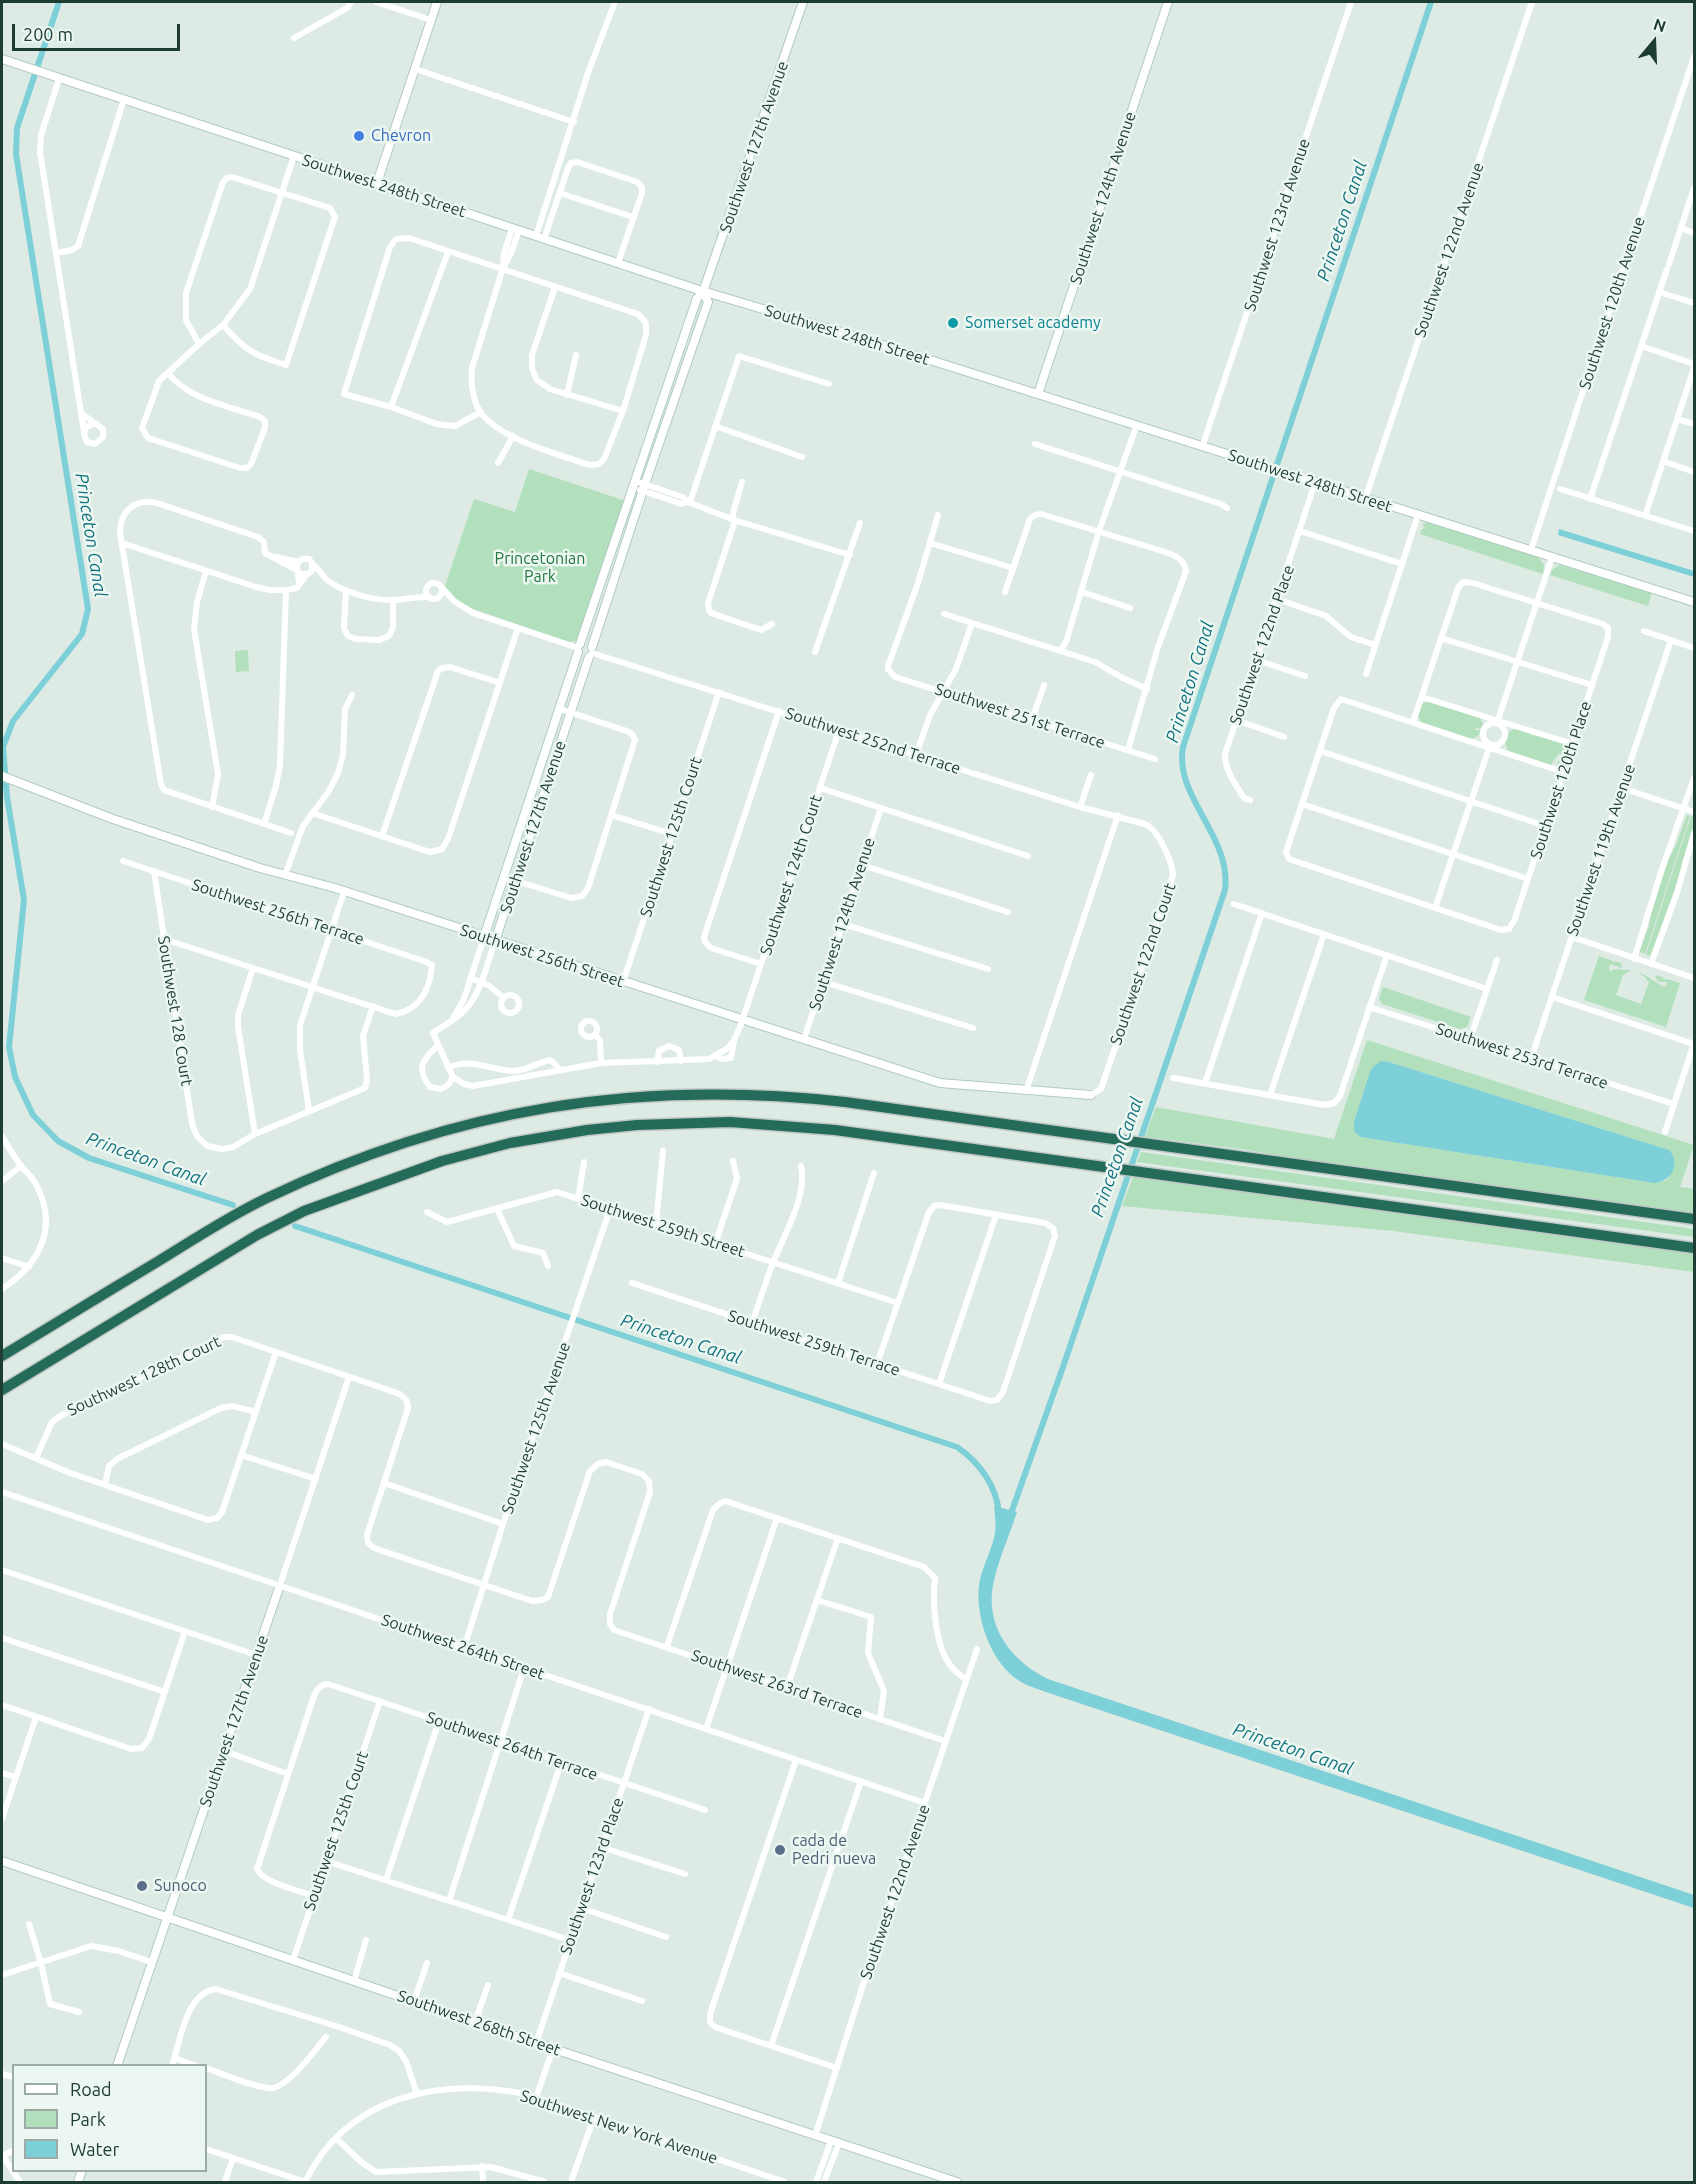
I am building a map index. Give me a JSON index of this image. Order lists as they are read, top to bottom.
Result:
{
  "streets": {
    "street": [
      "Southwest 127th Avenue",
      "Southwest 248th Street",
      "Southwest 124th Avenue",
      "Southwest 123rd Avenue",
      "Southwest 122nd Avenue",
      "Southwest 120th Avenue",
      "Southwest 122nd Place",
      "Southwest 251st Terrace",
      "Southwest 252nd Terrace",
      "Southwest 120th Place",
      "Southwest 125th Court",
      "Southwest 119th Avenue",
      "Southwest 124th Court",
      "Southwest 256th Terrace",
      "Southwest 256th Street",
      "Southwest 122nd Court",
      "Southwest 128 Court",
      "Southwest 253rd Terrace",
      "Southwest 259th Street",
      "Southwest 259th Terrace",
      "Southwest 128th Court",
      "Southwest 125th Avenue",
      "Southwest 264th Street",
      "Southwest 263rd Terrace",
      "Southwest 264th Terrace",
      "Southwest 123rd Place",
      "Southwest 268th Street",
      "Southwest New York Avenue"
    ]
  },
  "crossings": [
    ["Southwest 127th Avenue", "Southwest 248th Street"],
    ["Southwest 127th Avenue", "Southwest 252nd Terrace"],
    ["Southwest 127th Avenue", "Southwest 256th Street"],
    ["Southwest 127th Avenue", "Southwest 128th Court"],
    ["Southwest 127th Avenue", "Southwest 264th Street"],
    ["Southwest 127th Avenue", "Southwest 268th Street"],
    ["Southwest 248th Street", "Southwest 124th Avenue"],
    ["Southwest 248th Street", "Southwest 123rd Avenue"],
    ["Southwest 248th Street", "Southwest 122nd Avenue"],
    ["Southwest 248th Street", "Southwest 120th Avenue"],
    ["Southwest 248th Street", "Southwest 122nd Place"],
    ["Southwest 124th Avenue", "Southwest 256th Street"],
    ["Southwest 122nd Avenue", "Southwest 264th Street"],
    ["Southwest 122nd Avenue", "Southwest 263rd Terrace"],
    ["Southwest 122nd Avenue", "Southwest 268th Street"],
    ["Southwest 252nd Terrace", "Southwest 125th Court"],
    ["Southwest 252nd Terrace", "Southwest 124th Court"],
    ["Southwest 252nd Terrace", "Southwest 122nd Court"],
    ["Southwest 125th Court", "Southwest 256th Street"],
    ["Southwest 125th Court", "Southwest 264th Terrace"],
    ["Southwest 125th Court", "Southwest 268th Street"],
    ["Southwest 119th Avenue", "Southwest 253rd Terrace"],
    ["Southwest 124th Court", "Southwest 256th Street"],
    ["Southwest 256th Terrace", "Southwest 128 Court"],
    ["Southwest 256th Street", "Southwest 122nd Court"],
    ["Southwest 259th Street", "Southwest 125th Avenue"],
    ["Southwest 125th Avenue", "Southwest 264th Street"],
    ["Southwest 125th Avenue", "Southwest 263rd Terrace"],
    ["Southwest 264th Street", "Southwest 123rd Place"],
    ["Southwest 264th Terrace", "Southwest 123rd Place"],
    ["Southwest 123rd Place", "Southwest 268th Street"]
  ],
  "water": ["Princeton Canal"],
  "parks": ["Princetonian Park"],
  "places": [
    "Chevron",
    "Somerset academy",
    "cada de Pedri nueva",
    "Sunoco"
  ],
  "legend": ["Road", "Park", "Water"],
  "scale_bar": "200 m",
  "north": "top"
}
